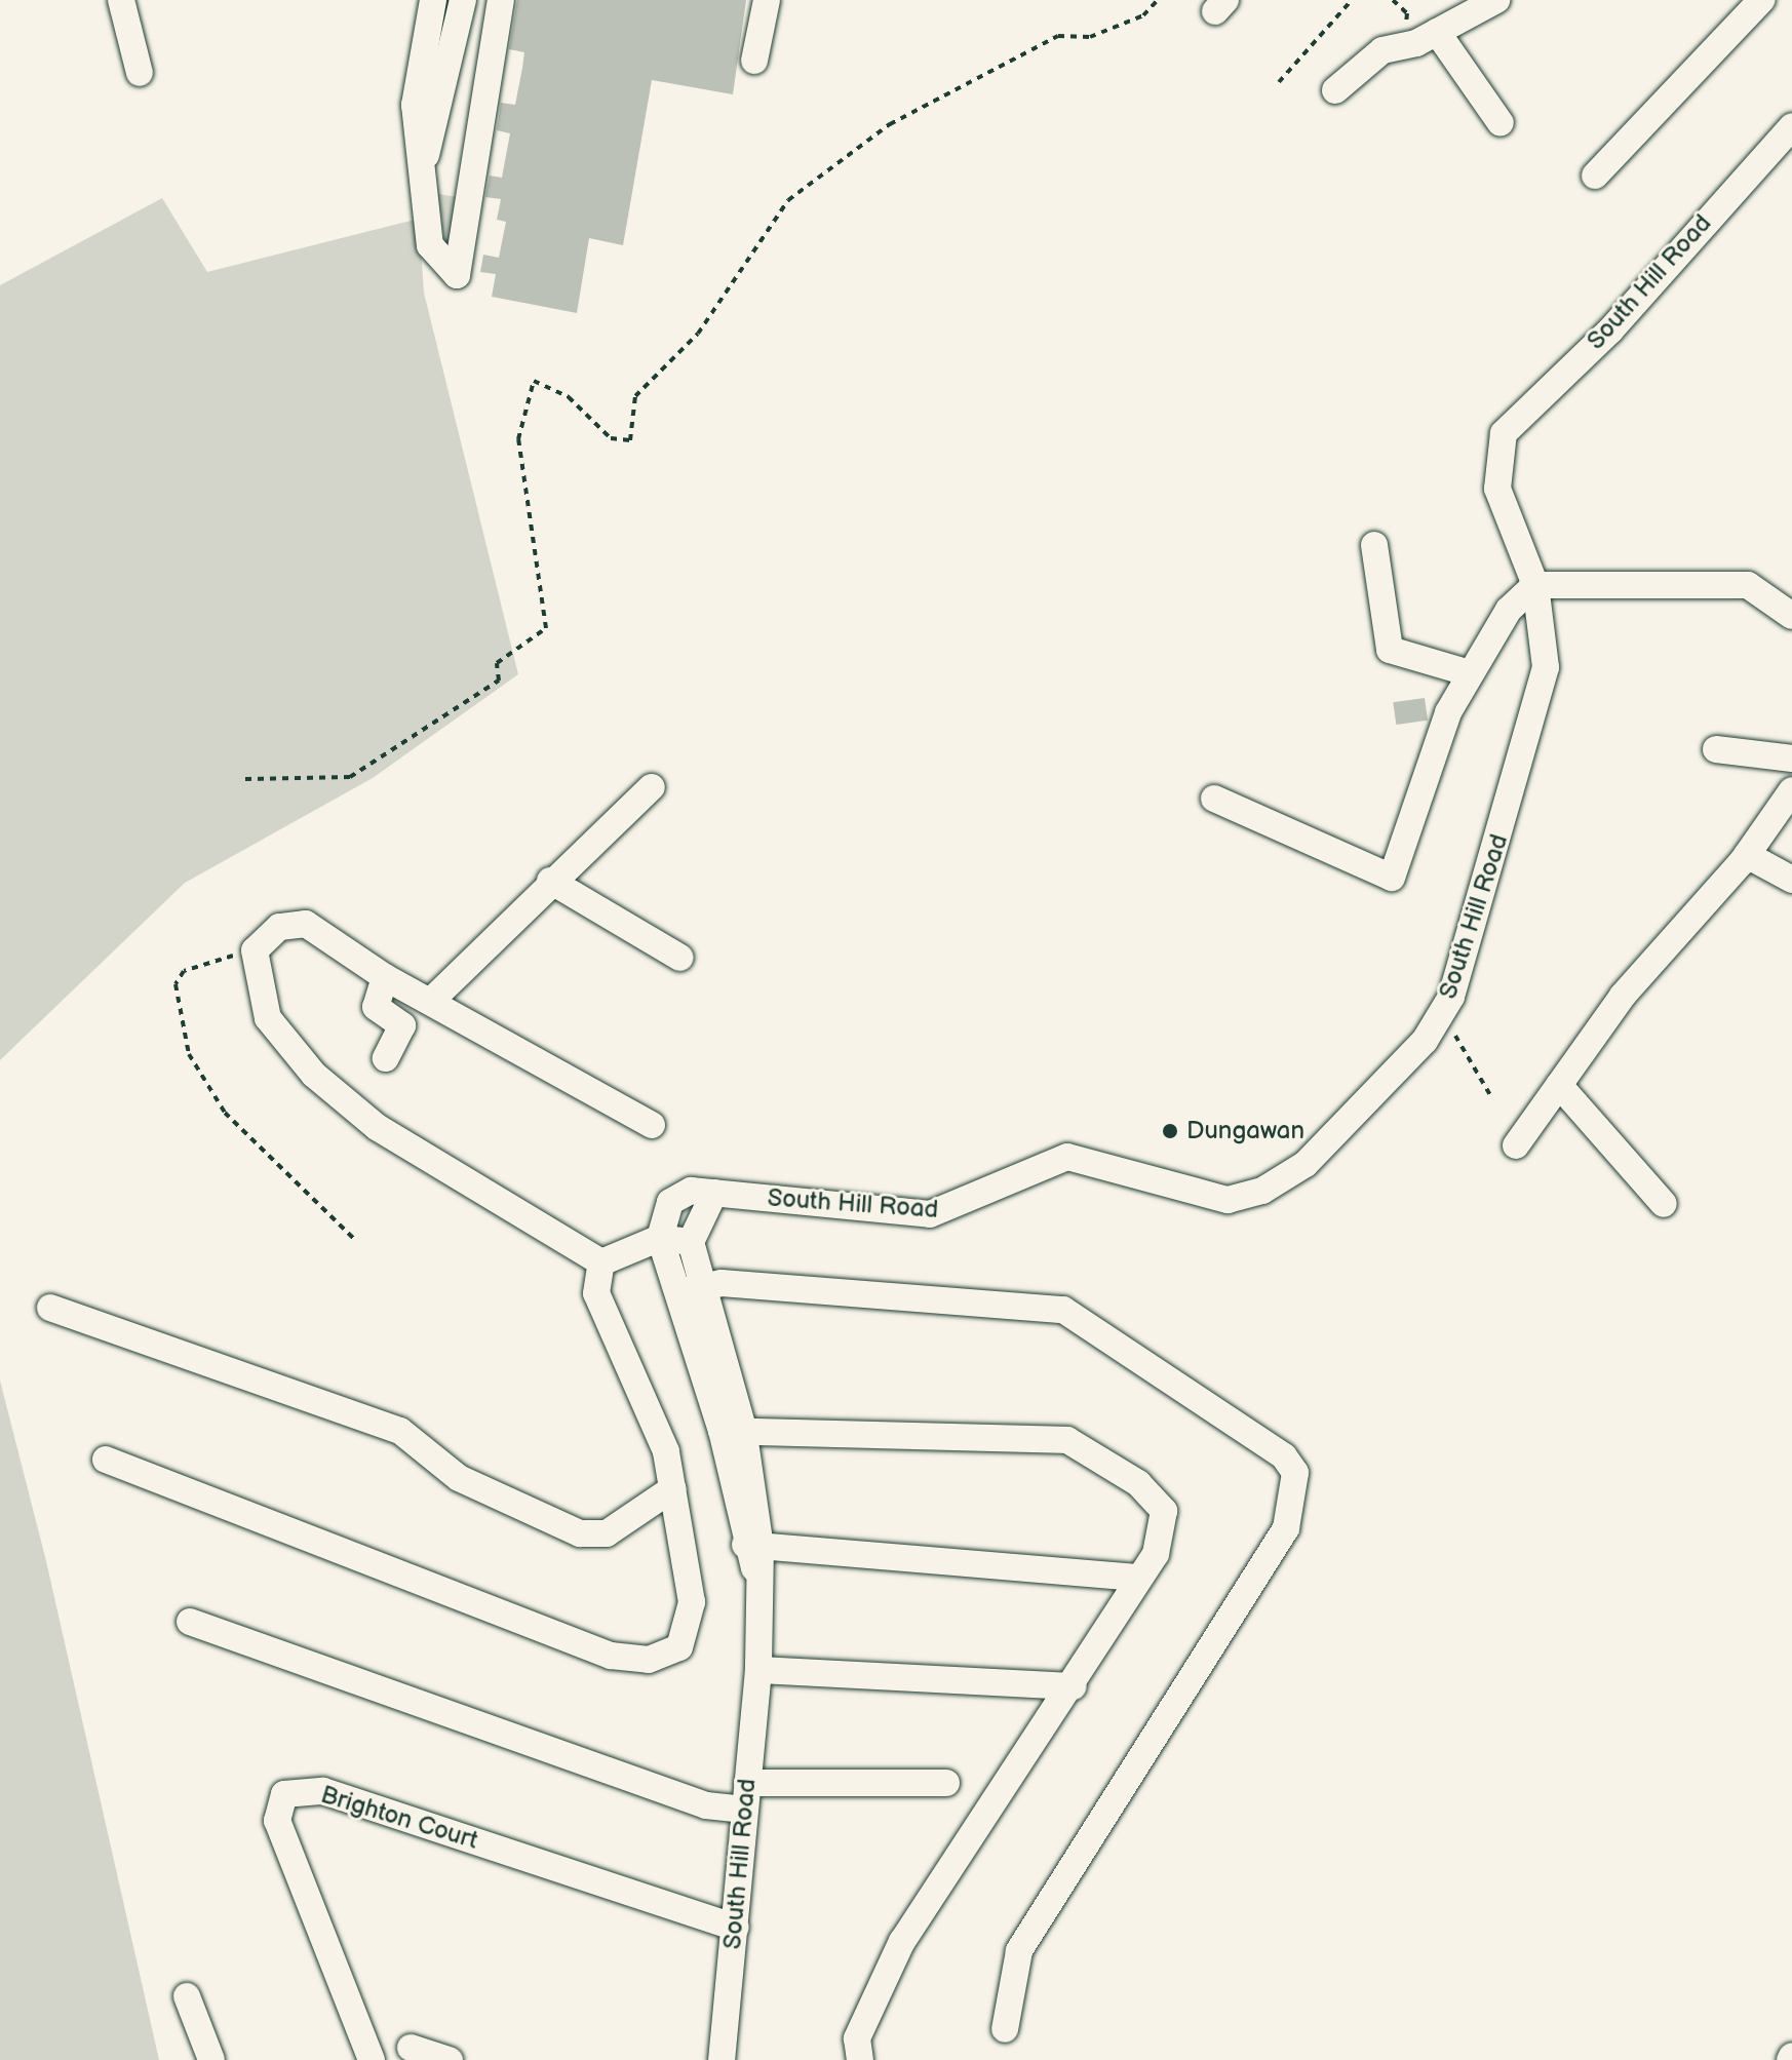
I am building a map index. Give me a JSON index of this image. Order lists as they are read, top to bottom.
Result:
{
  "streets": {
    "street": ["South Hill Road", "Brighton Court"]
  },
  "crossings": [
    ["South Hill Road", "Brighton Court"]
  ],
  "places": ["Dungawan"]
}
